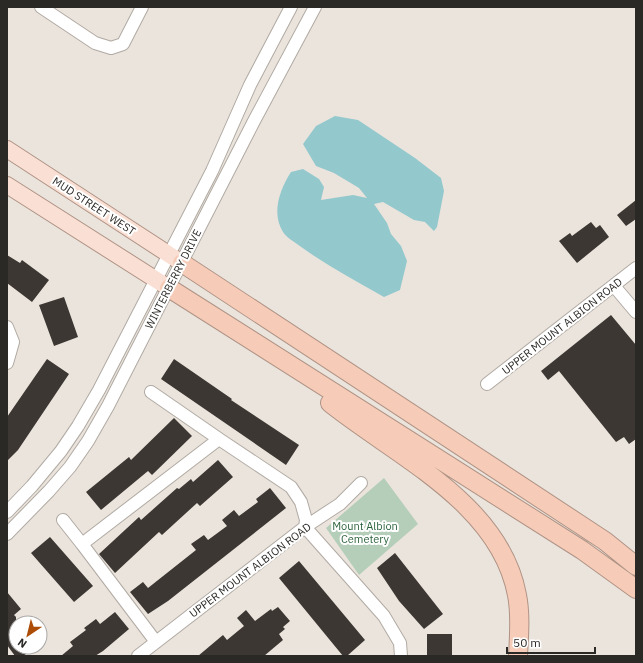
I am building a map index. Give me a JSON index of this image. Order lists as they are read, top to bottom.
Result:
{
  "streets": {
    "main road": ["MUD STREET WEST"],
    "street": ["WINTERBERRY DRIVE", "UPPER MOUNT ALBION ROAD"]
  },
  "crossings": [
    ["MUD STREET WEST", "WINTERBERRY DRIVE"]
  ],
  "parks": ["Mount Albion Cemetery"],
  "scale_bar": "50 m",
  "north": "bottom left"
}
